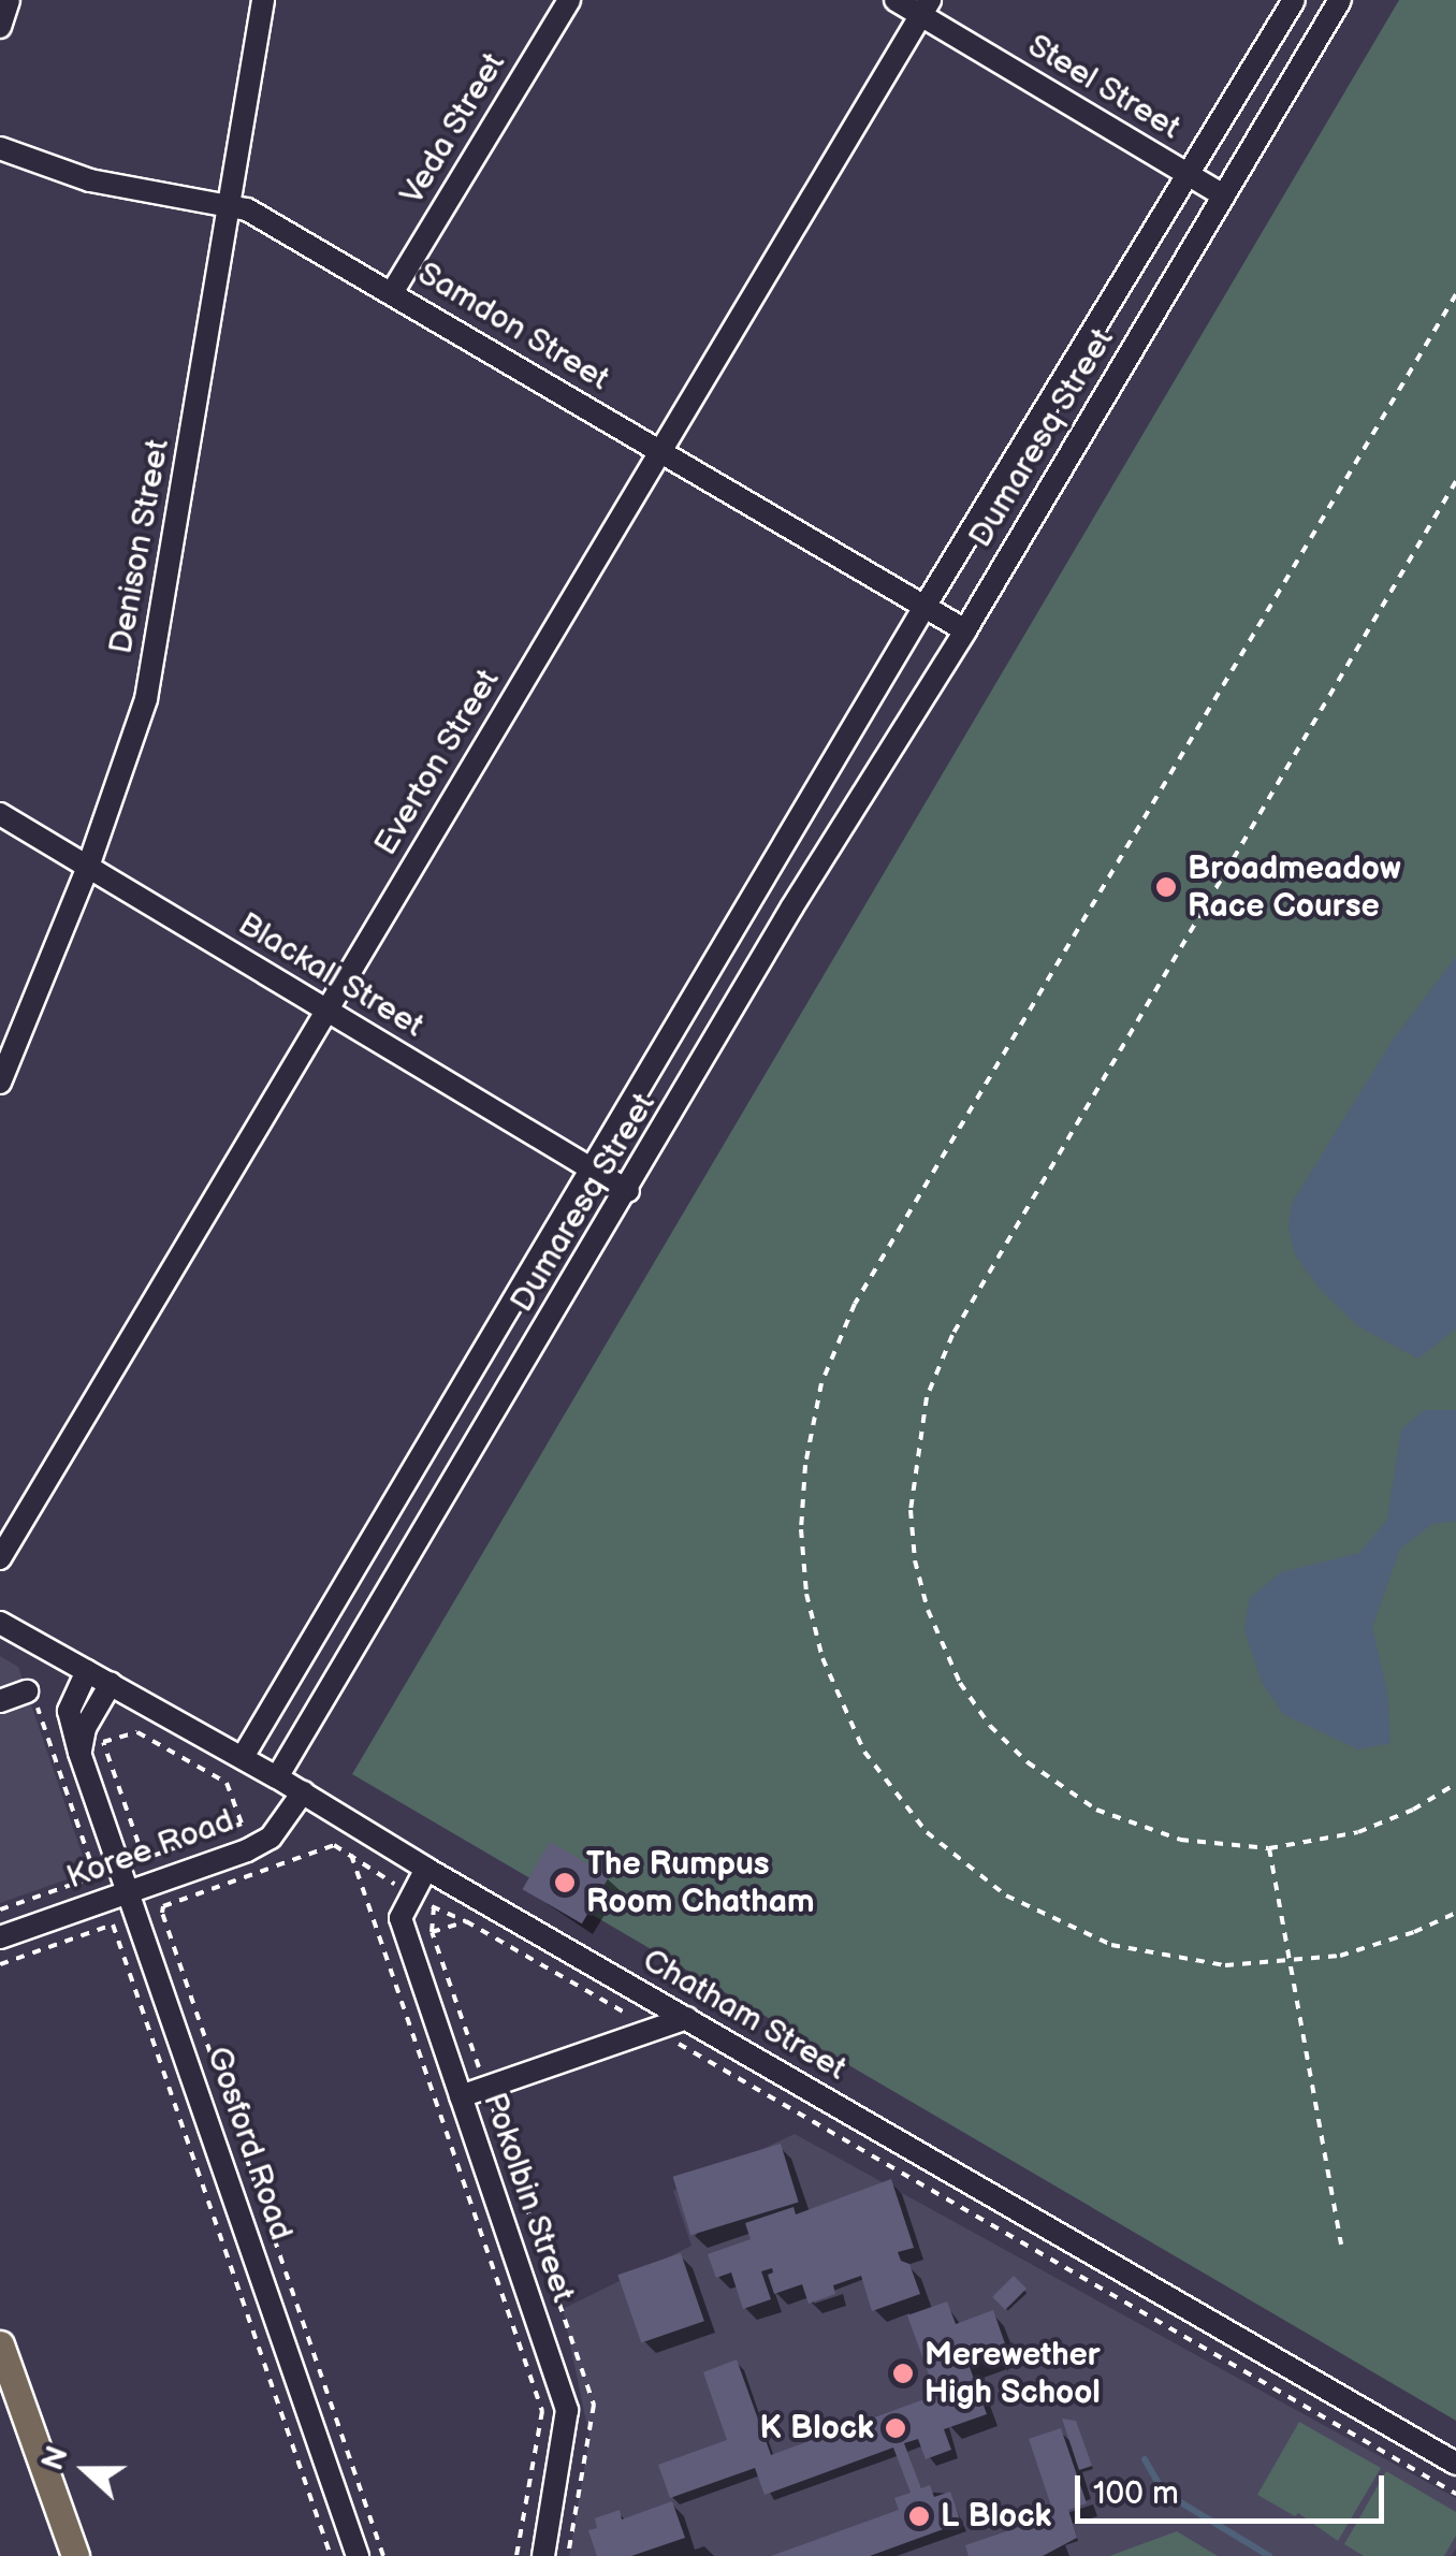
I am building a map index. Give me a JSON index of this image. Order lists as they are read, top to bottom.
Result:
{
  "streets": {
    "street": [
      "Steel Street",
      "Veda Street",
      "Samdon Street",
      "Dumaresq Street",
      "Denison Street",
      "Everton Street",
      "Blackall Street",
      "Koree Road",
      "Chatham Street",
      "Gosford Road",
      "Pokolbin Street"
    ]
  },
  "crossings": [
    ["Steel Street", "Dumaresq Street"],
    ["Steel Street", "Everton Street"],
    ["Veda Street", "Samdon Street"],
    ["Samdon Street", "Dumaresq Street"],
    ["Samdon Street", "Denison Street"],
    ["Samdon Street", "Everton Street"],
    ["Dumaresq Street", "Blackall Street"],
    ["Dumaresq Street", "Chatham Street"],
    ["Denison Street", "Blackall Street"],
    ["Everton Street", "Blackall Street"],
    ["Koree Road", "Chatham Street"],
    ["Koree Road", "Gosford Road"],
    ["Chatham Street", "Gosford Road"],
    ["Chatham Street", "Pokolbin Street"]
  ],
  "places": [
    "Broadmeadow Race Course",
    "The Rumpus Room Chatham",
    "Merewether High School",
    "K Block",
    "L Block"
  ],
  "scale_bar": "100 m",
  "north": "left"
}
